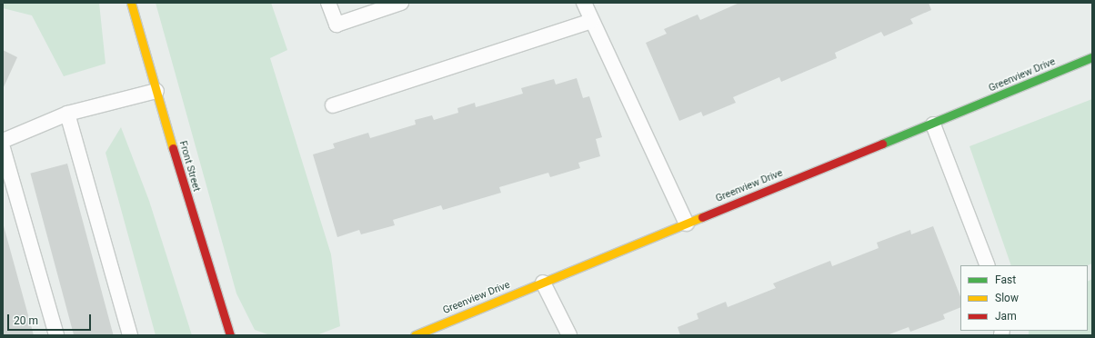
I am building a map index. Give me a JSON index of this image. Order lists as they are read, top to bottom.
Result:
{
  "streets": {
    "street": ["Greenview Drive", "Front Street"]
  },
  "legend": ["Fast", "Slow", "Jam"],
  "scale_bar": "20 m"
}
